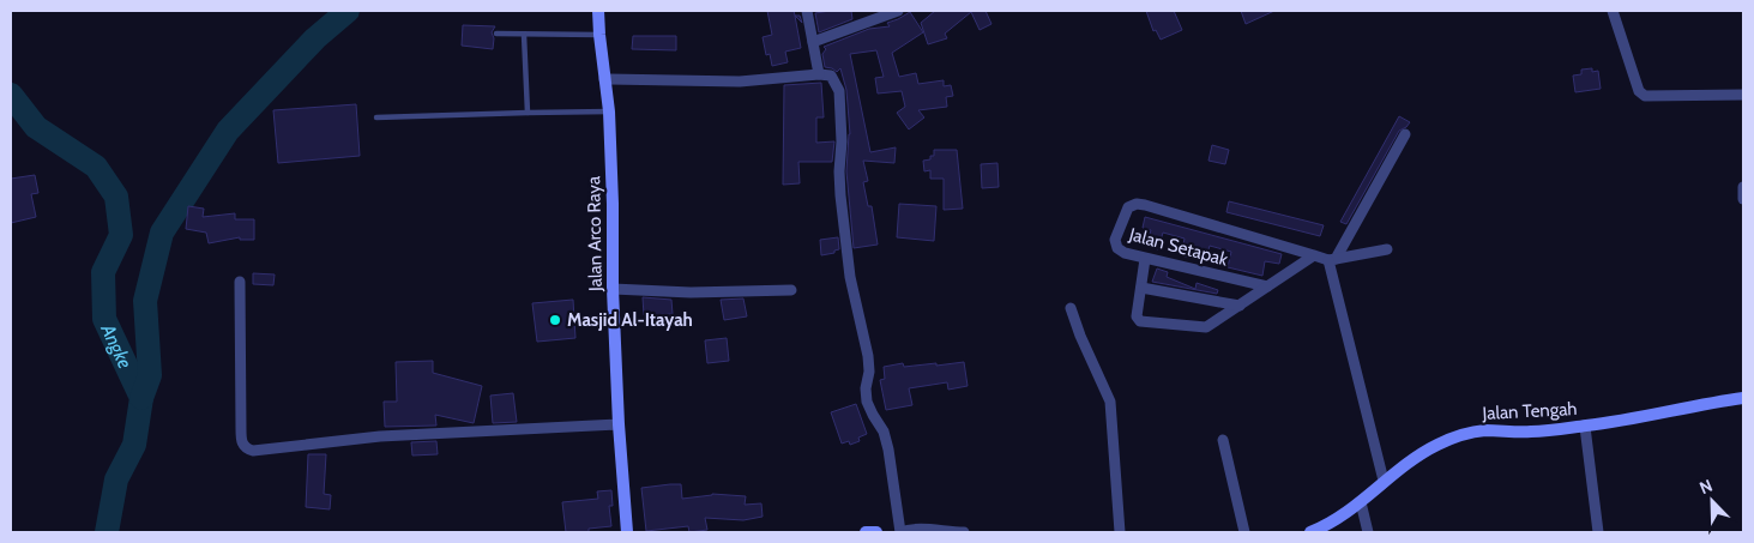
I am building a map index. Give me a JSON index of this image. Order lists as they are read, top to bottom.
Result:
{
  "streets": {
    "main road": ["Jalan Arco Raya", "Jalan Tengah"],
    "street": ["Jalan Setapak"]
  },
  "water": ["Angke"],
  "places": ["Masjid Al-Itayah"],
  "north": "top left"
}
